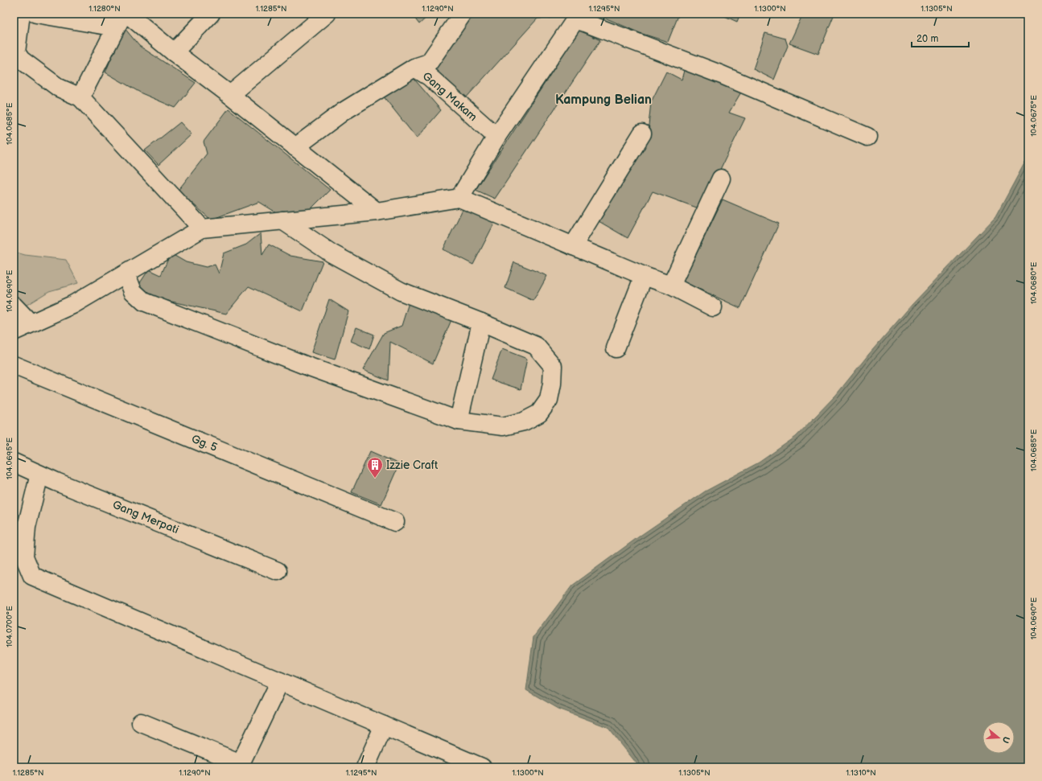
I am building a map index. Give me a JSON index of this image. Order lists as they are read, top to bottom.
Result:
{
  "streets": {
    "street": ["Gang Makam", "Gg. 5", "Gang Merpati"]
  },
  "districts": ["Kampung Belian"],
  "places": {
    "building": ["Izzie Craft"]
  },
  "scale_bar": "20 m",
  "north": "right",
  "coordinates": [
    "1.1280°N",
    "1.1285°N",
    "1.1290°N",
    "1.1295°N",
    "1.1300°N",
    "1.1305°N",
    "104.0675°E",
    "104.0685°E",
    "104.0680°E",
    "104.0690°E",
    "104.0695°E",
    "104.0700°E",
    "1.1310°N"
  ]
}
